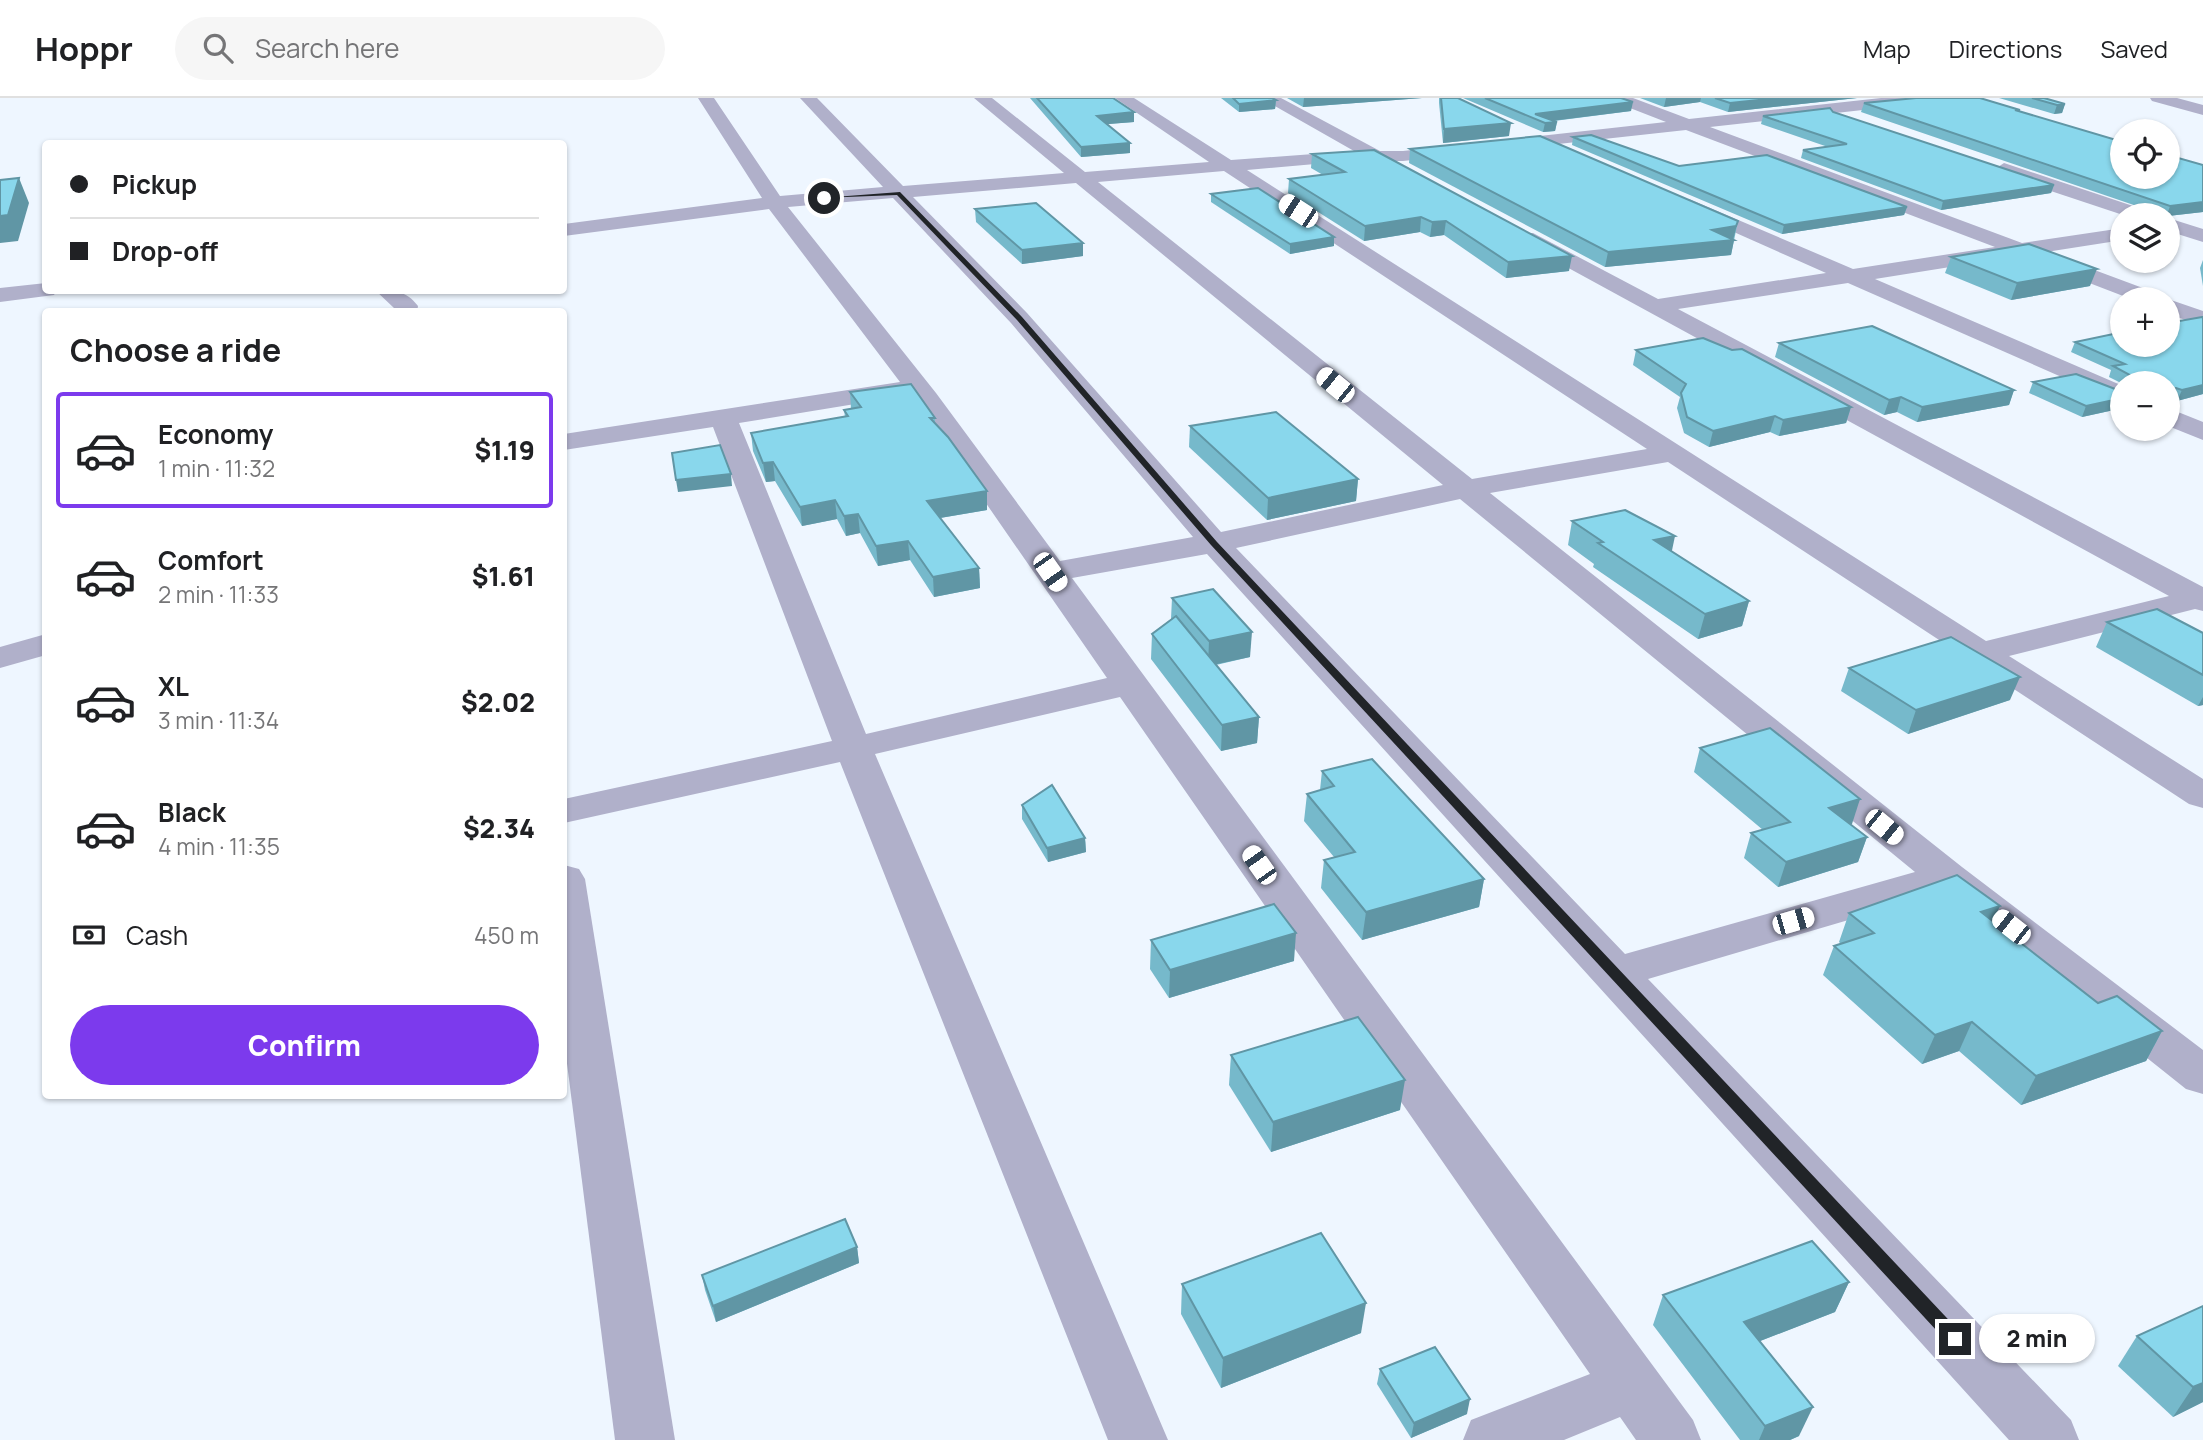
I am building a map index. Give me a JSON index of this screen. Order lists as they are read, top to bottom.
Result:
{
  "page": {
    "header": "Hoppr",
    "search": "Search here",
    "nav": ["Map", "Directions", "Saved"],
    "map_buttons": ["+", "−"],
    "banner": ["Pickup", "Drop-off"],
    "heading": "Choose a ride",
    "list": [
      {
        "name": "Economy",
        "note": "1 min · 11:32",
        "value": "$1.19"
      },
      {
        "name": "Comfort",
        "note": "2 min · 11:33",
        "value": "$1.61"
      },
      {
        "name": "XL",
        "note": "3 min · 11:34",
        "value": "$2.02"
      },
      {
        "name": "Black",
        "note": "4 min · 11:35",
        "value": "$2.34"
      }
    ],
    "pay": ["Cash", "450 m"],
    "buttons": "Confirm",
    "bubble": "2 min"
  }
}
